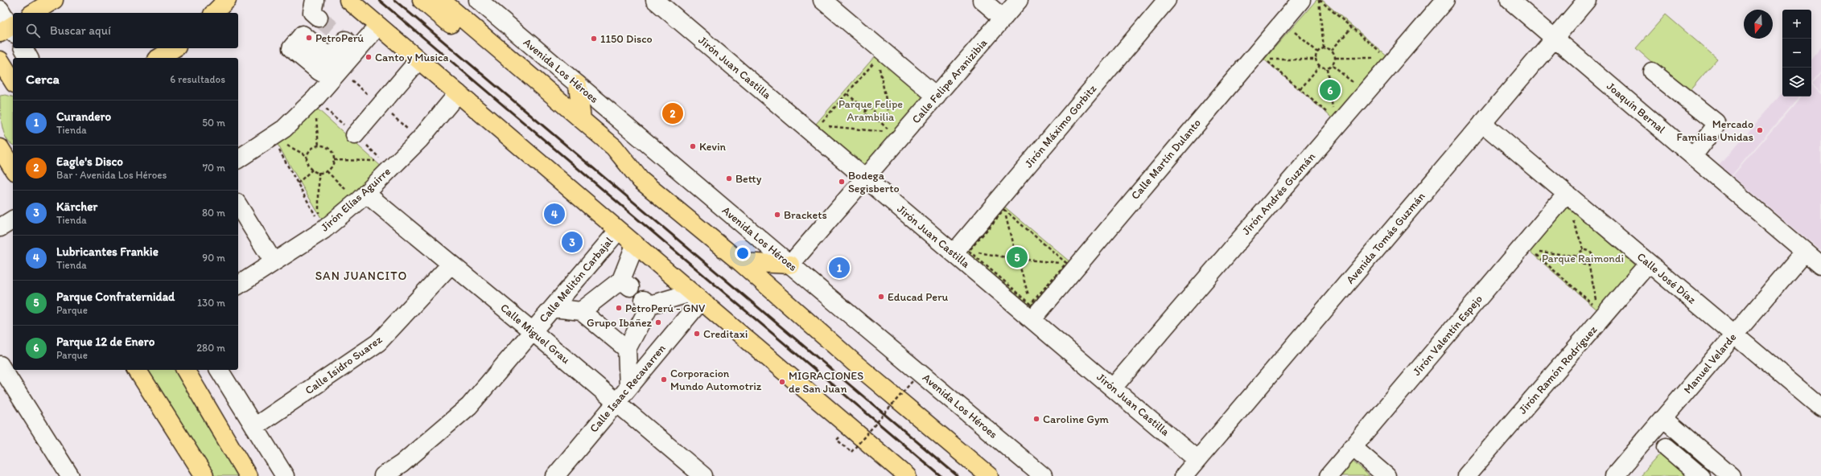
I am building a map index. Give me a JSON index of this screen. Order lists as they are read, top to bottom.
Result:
{
  "streets": {
    "main road": ["Avenida Los Héroes"],
    "street": [
      "Jirón Juan Castilla",
      "Calle Felipe Aranizibia",
      "Joaquín Bernal",
      "Jirón Máximo Gorbitz",
      "Calle Martín Dulanto",
      "Jirón Andrés Guzmán",
      "Jirón Elías Aguirre",
      "Avenida Tomás Guzmán",
      "Calle José Díaz",
      "Calle Melitón Carbajal",
      "Calle Miguel Grau",
      "Jirón Valentín Espejo",
      "Manuel Velarde",
      "Calle Isidro Suarez",
      "Jirón Ramón Rodríguez",
      "Calle Isaac Recavarren"
    ]
  },
  "crossings": [
    ["Jirón Juan Castilla", "Calle Felipe Aranizibia"],
    ["Jirón Juan Castilla", "Jirón Máximo Gorbitz"],
    ["Jirón Juan Castilla", "Calle Martín Dulanto"],
    ["Jirón Juan Castilla", "Jirón Andrés Guzmán"],
    ["Jirón Juan Castilla", "Avenida Tomás Guzmán"],
    ["Avenida Los Héroes", "Calle Felipe Aranizibia"],
    ["Joaquín Bernal", "Avenida Tomás Guzmán"],
    ["Joaquín Bernal", "Manuel Velarde"],
    ["Jirón Elías Aguirre", "Calle Miguel Grau"],
    ["Avenida Tomás Guzmán", "Calle José Díaz"],
    ["Calle José Díaz", "Jirón Valentín Espejo"],
    ["Calle José Díaz", "Manuel Velarde"],
    ["Calle José Díaz", "Jirón Ramón Rodríguez"],
    ["Calle Melitón Carbajal", "Calle Miguel Grau"],
    ["Calle Miguel Grau", "Calle Isidro Suarez"],
    ["Calle Miguel Grau", "Calle Isaac Recavarren"]
  ],
  "districts": ["SAN JUANCITO"],
  "parks": ["Parque Felipe Arambilia", "Parque Raimondi"],
  "places": [
    "PetroPerú",
    "1150 Disco",
    "Canto y Musica",
    "Mercado Familias Unidas",
    "Kevin",
    "Betty",
    "Bodega Segisberto",
    "Brackets",
    "Educad Peru",
    "PetroPerú - GNV",
    "Grupo Ibañez",
    "Creditaxi",
    "Corporacion Mundo Automotriz",
    "MIGRACIONES de San Juan",
    "Caroline Gym"
  ],
  "north": "bottom",
  "page": {
    "map_buttons": ["+", "−"],
    "search": "Buscar aquí",
    "heading": ["Cerca", "6 resultados"],
    "pins": [
      "6",
      "2",
      "4",
      "3",
      "5",
      "1"
    ],
    "list": [
      {
        "mark": "1",
        "name": "Curandero",
        "note": "Tienda",
        "value": "50 m"
      },
      {
        "mark": "2",
        "name": "Eagle's Disco",
        "note": "Bar · Avenida Los Héroes",
        "value": "70 m"
      },
      {
        "mark": "3",
        "name": "Kärcher",
        "note": "Tienda",
        "value": "80 m"
      },
      {
        "mark": "4",
        "name": "Lubricantes Frankie",
        "note": "Tienda",
        "value": "90 m"
      },
      {
        "mark": "5",
        "name": "Parque Confraternidad",
        "note": "Parque",
        "value": "130 m"
      },
      {
        "mark": "6",
        "name": "Parque 12 de Enero",
        "note": "Parque",
        "value": "280 m"
      }
    ]
  }
}
